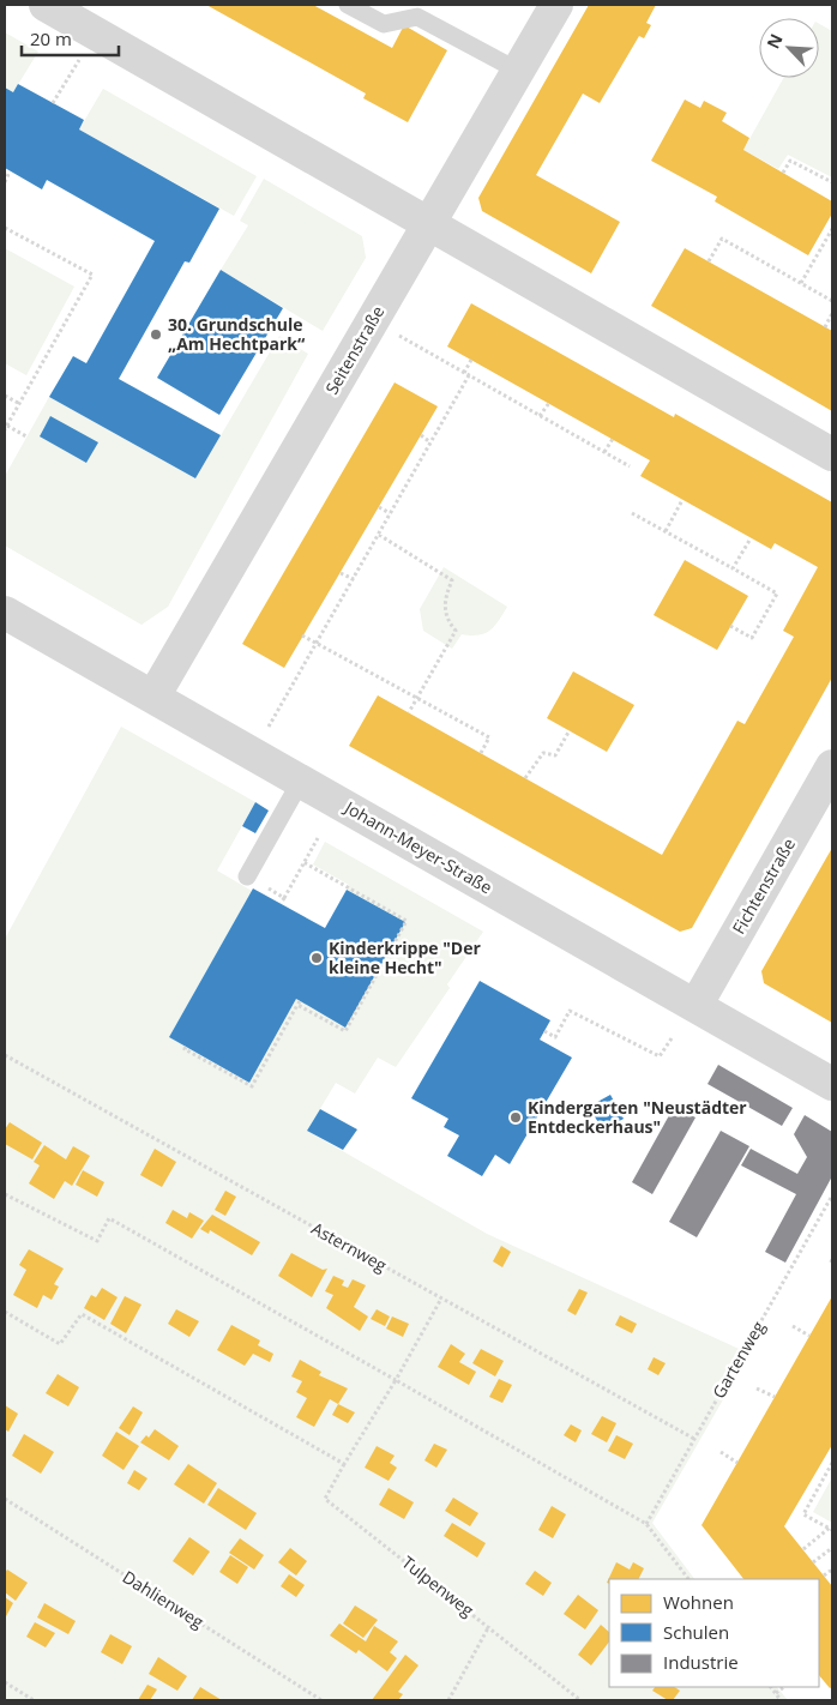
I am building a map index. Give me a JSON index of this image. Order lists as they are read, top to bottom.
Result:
{
  "streets": {
    "street": ["Seitenstraße", "Johann-Meyer-Straße", "Fichtenstraße"],
    "path": [
      "Asternweg",
      "Gartenweg",
      "Tulpenweg",
      "Dahlienweg"
    ]
  },
  "crossings": [
    ["Seitenstraße", "Johann-Meyer-Straße"],
    ["Johann-Meyer-Straße", "Fichtenstraße"],
    ["Asternweg", "Gartenweg"]
  ],
  "places": ["30. Grundschule „Am Hechtpark“", "Kinderkrippe \"Der kleine Hecht\"", "Kindergarten \"Neustädter Entdeckerhaus\""],
  "legend": ["Wohnen", "Schulen", "Industrie"],
  "scale_bar": "20 m",
  "north": "top left"
}
